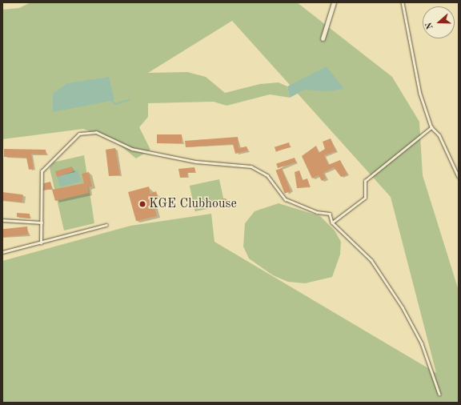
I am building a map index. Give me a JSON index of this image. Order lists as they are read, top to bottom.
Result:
{
  "places": ["KGE Clubhouse"],
  "north": "left"
}
